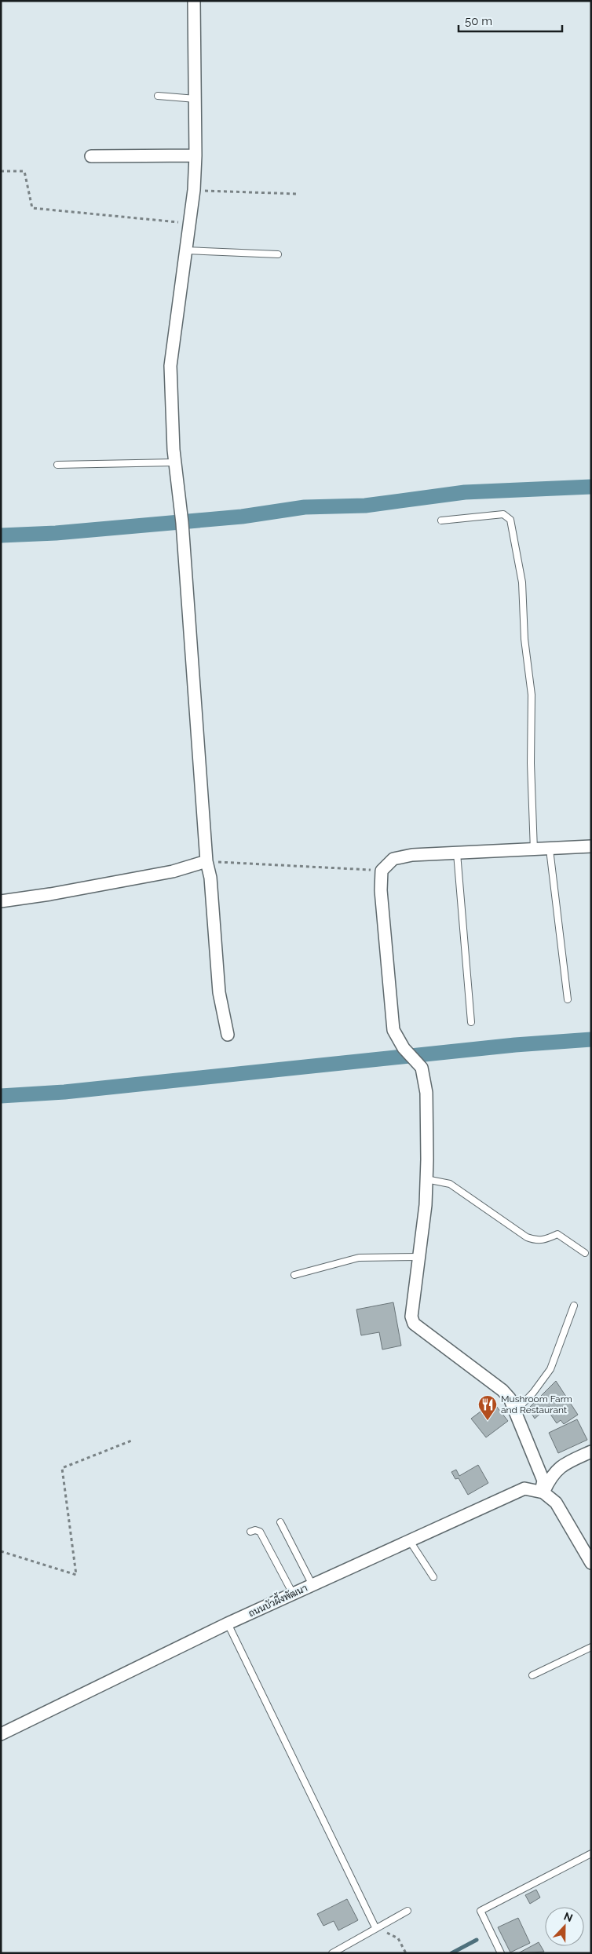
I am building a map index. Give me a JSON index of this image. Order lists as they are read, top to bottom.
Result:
{
  "streets": {
    "street": ["ถนนบัวผึ้งพัฒนา"]
  },
  "places": {
    "restaurant": ["Mushroom Farm and Restaurant"]
  },
  "scale_bar": "50 m",
  "north": "top"
}
